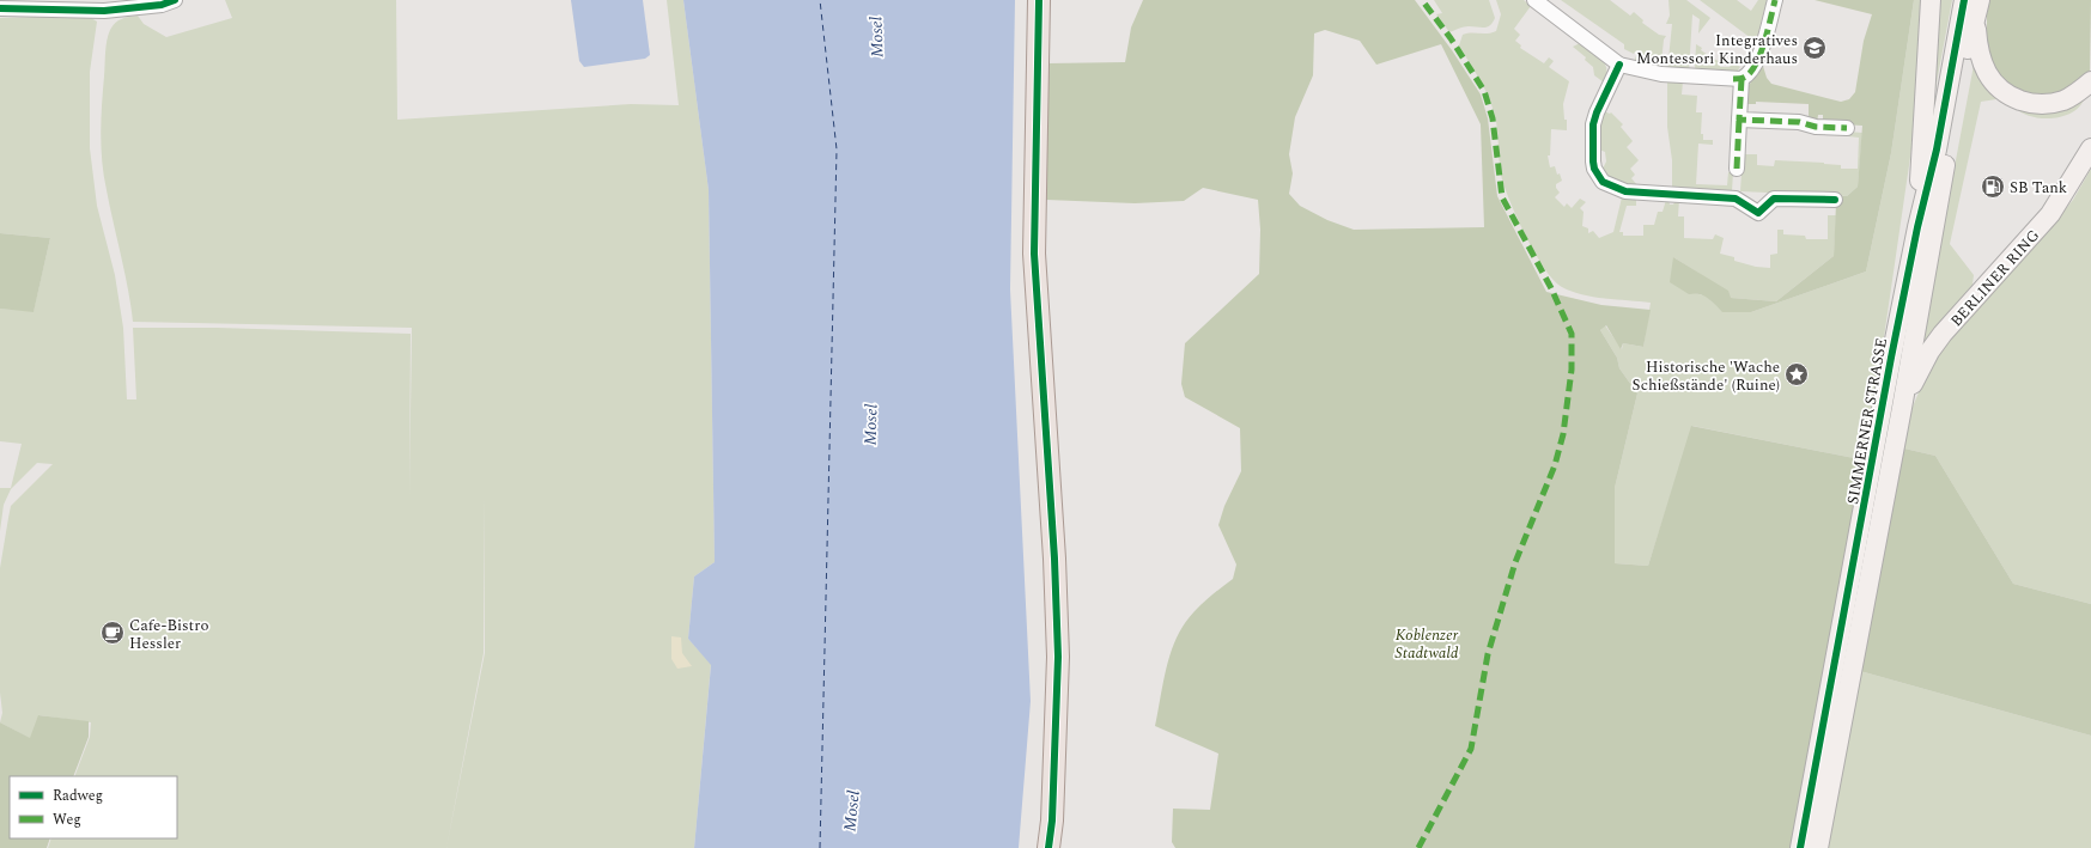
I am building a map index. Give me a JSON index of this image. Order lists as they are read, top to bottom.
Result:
{
  "streets": {
    "street": ["BERLINER RING", "SIMMERNER STRASSE"]
  },
  "crossings": [
    ["BERLINER RING", "SIMMERNER STRASSE"]
  ],
  "water": ["Mosel"],
  "parks": ["Koblenzer Stadtwald"],
  "places": {
    "school or university": ["Integratives Montessori Kinderhaus"],
    "fuel station": ["SB Tank"],
    "place": ["Historische 'Wache Schießstände' (Ruine)"],
    "cafe": ["Cafe-Bistro Hessler"]
  },
  "legend": ["Radweg", "Weg"]
}
